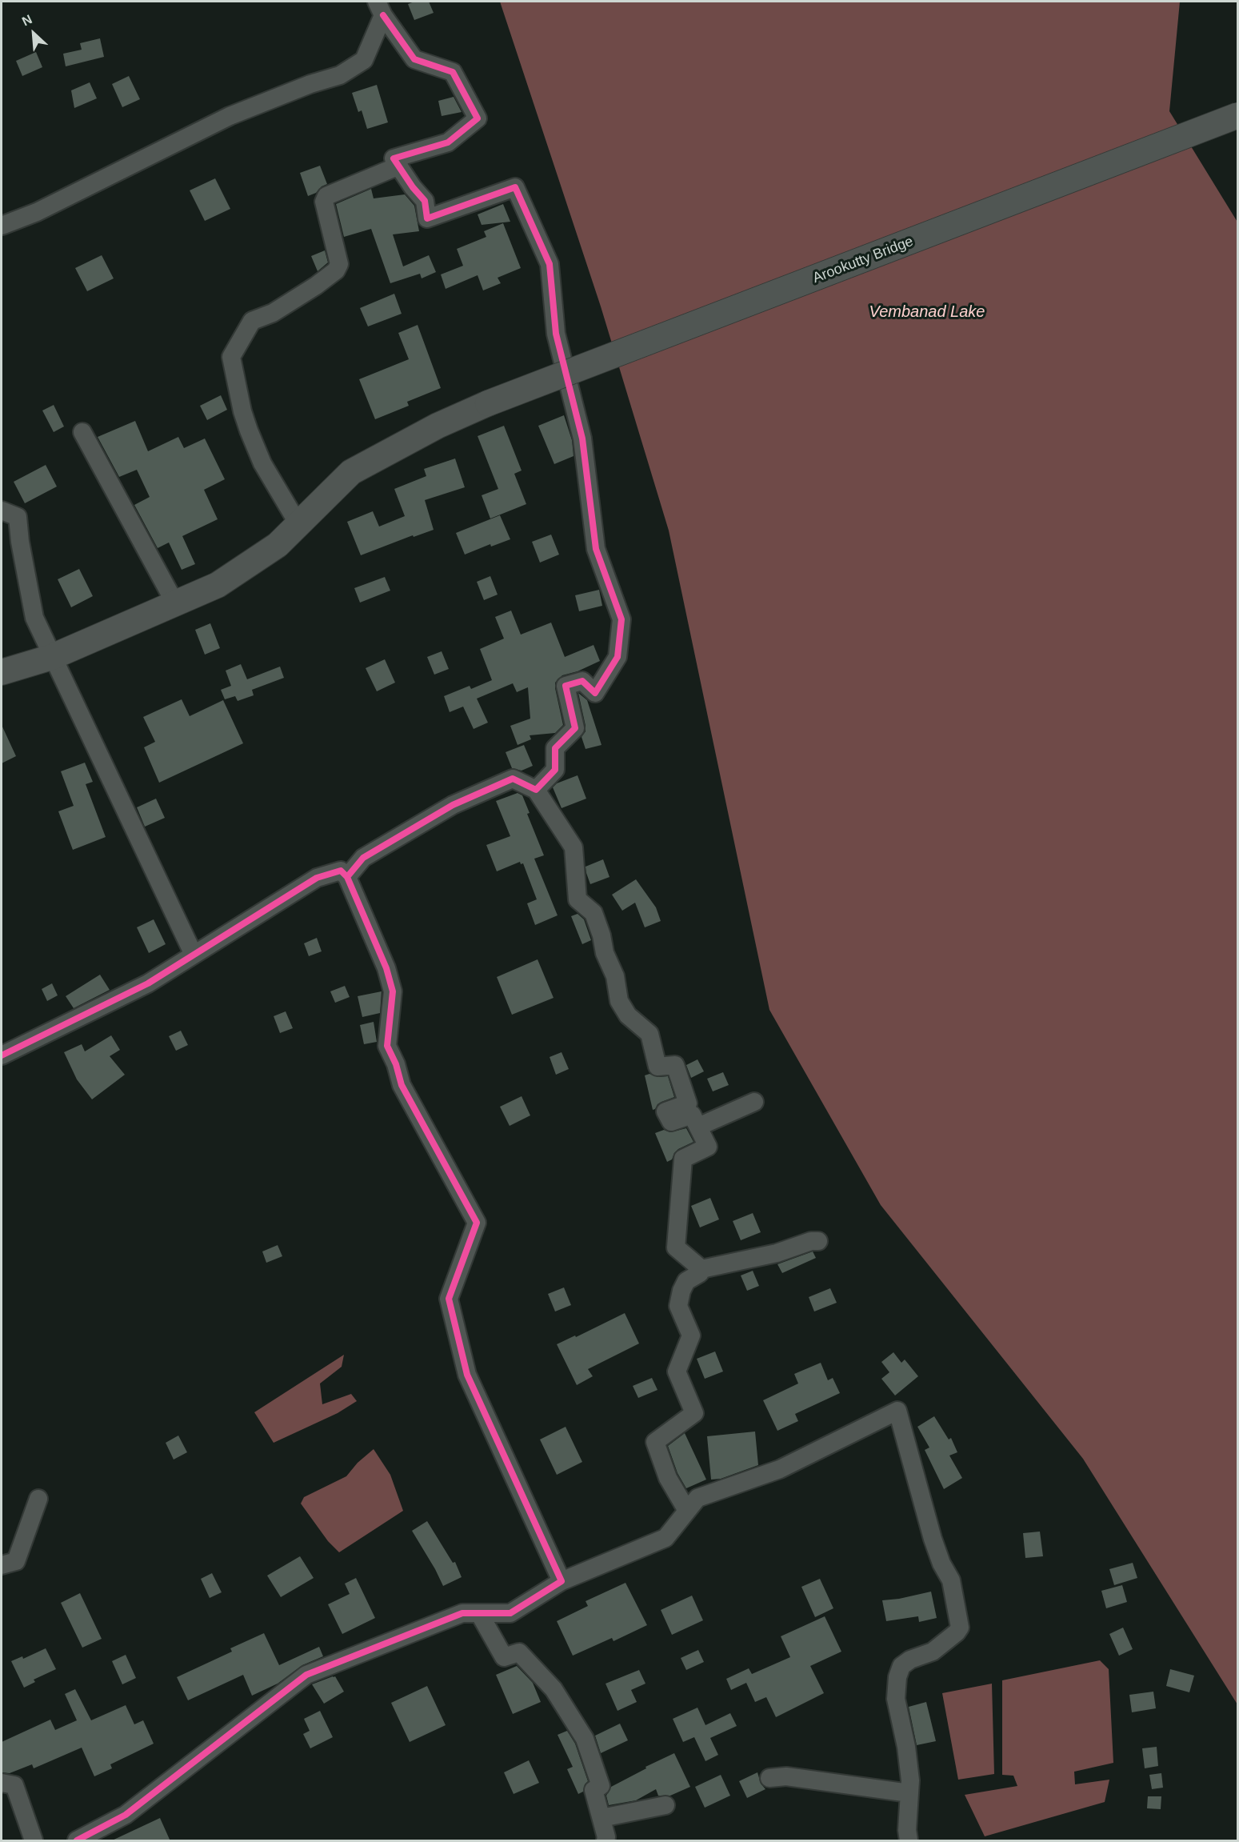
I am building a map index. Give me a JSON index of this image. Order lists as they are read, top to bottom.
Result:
{
  "streets": {
    "main road": ["Arookutty Bridge"]
  },
  "water": ["Vembanad Lake"],
  "north": "top left"
}
